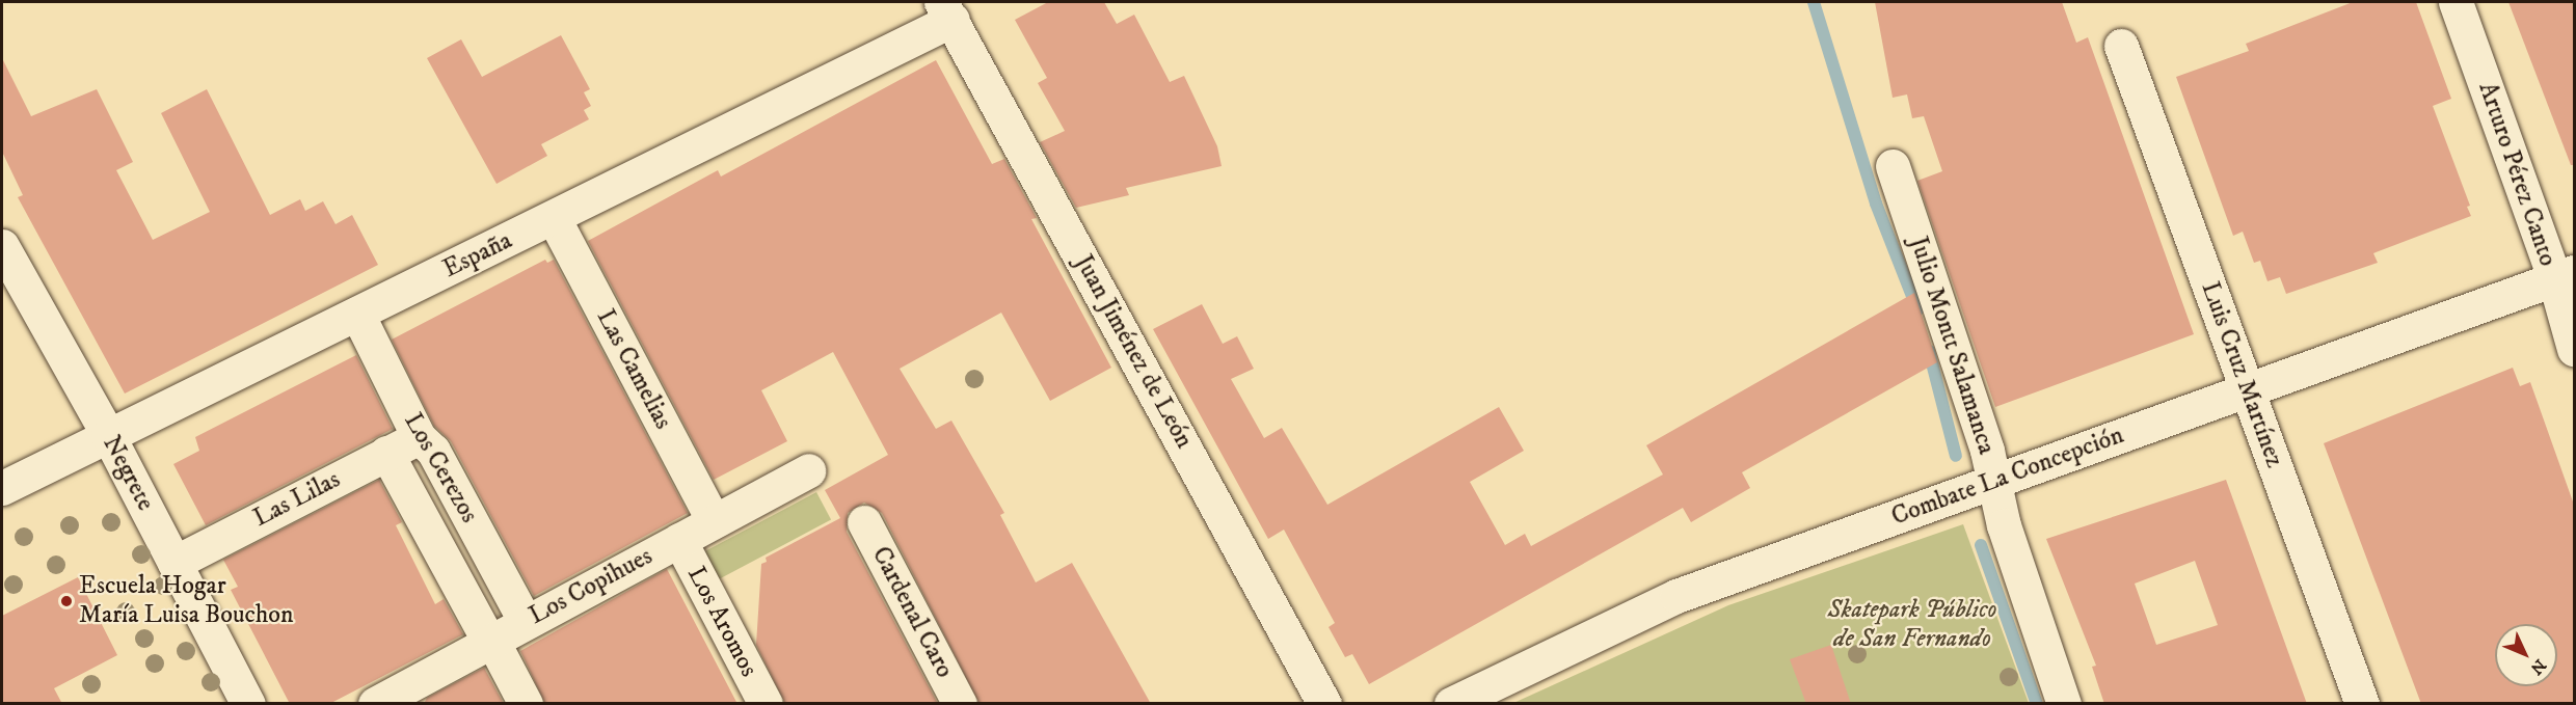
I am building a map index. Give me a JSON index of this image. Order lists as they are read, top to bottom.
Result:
{
  "streets": {
    "street": [
      "Arturo Pérez Canto",
      "España",
      "Julio Montt Salamanca",
      "Juan Jiménez de León",
      "Las Camelias",
      "Luis Cruz Martínez",
      "Los Cerezos",
      "Negrete",
      "Combate La Concepción",
      "Las Lilas",
      "Los Copihues",
      "Cardenal Caro",
      "Los Aromos"
    ]
  },
  "crossings": [
    ["Arturo Pérez Canto", "Combate La Concepción"],
    ["España", "Juan Jiménez de León"],
    ["España", "Las Camelias"],
    ["España", "Los Cerezos"],
    ["España", "Negrete"],
    ["Julio Montt Salamanca", "Combate La Concepción"],
    ["Las Camelias", "Los Copihues"],
    ["Luis Cruz Martínez", "Combate La Concepción"],
    ["Los Cerezos", "Las Lilas"],
    ["Los Cerezos", "Los Copihues"],
    ["Negrete", "Las Lilas"],
    ["Los Copihues", "Los Aromos"]
  ],
  "parks": ["Skatepark Público de San Fernando"],
  "places": ["Escuela Hogar María Luisa Bouchon"],
  "north": "bottom right"
}
